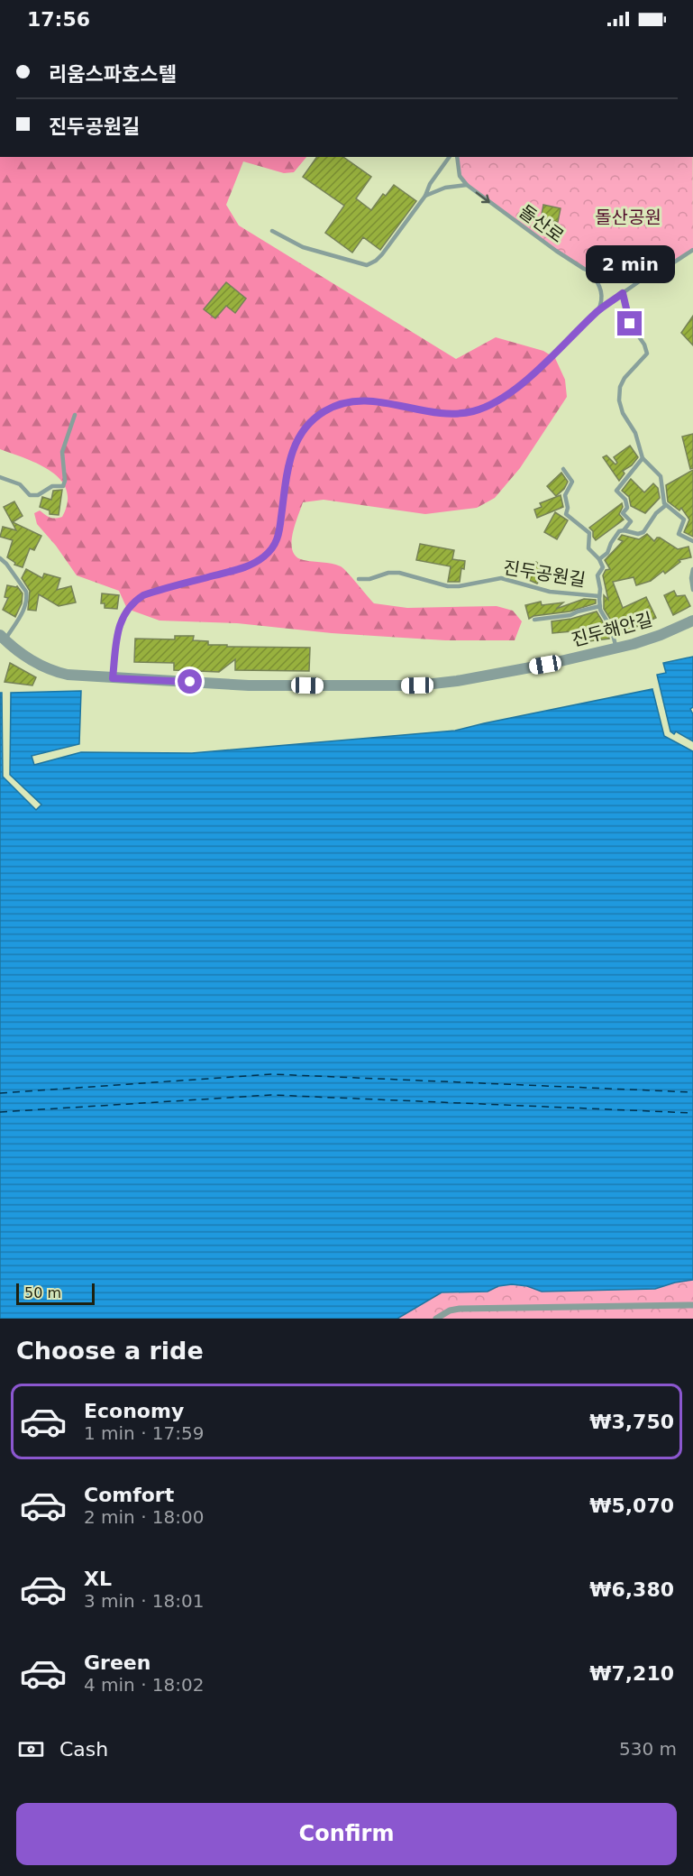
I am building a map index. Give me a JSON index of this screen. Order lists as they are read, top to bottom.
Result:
{
  "streets": {
    "street": ["진두해안길"],
    "lane": ["돌산로", "진두공원길"]
  },
  "crossings": [
    ["진두공원길", "진두해안길"]
  ],
  "one_way": ["돌산로"],
  "parks": ["돌산공원"],
  "scale_bar": "50 m",
  "page": {
    "status": "17:56",
    "banner": ["리움스파호스텔", "진두공원길"],
    "bubble": "2 min",
    "scale": "50 m",
    "heading": "Choose a ride",
    "list": [
      {
        "name": "Economy",
        "note": "1 min · 17:59",
        "value": "₩3,750"
      },
      {
        "name": "Comfort",
        "note": "2 min · 18:00",
        "value": "₩5,070"
      },
      {
        "name": "XL",
        "note": "3 min · 18:01",
        "value": "₩6,380"
      },
      {
        "name": "Green",
        "note": "4 min · 18:02",
        "value": "₩7,210"
      }
    ],
    "pay": ["Cash", "530 m"],
    "buttons": "Confirm"
  }
}
